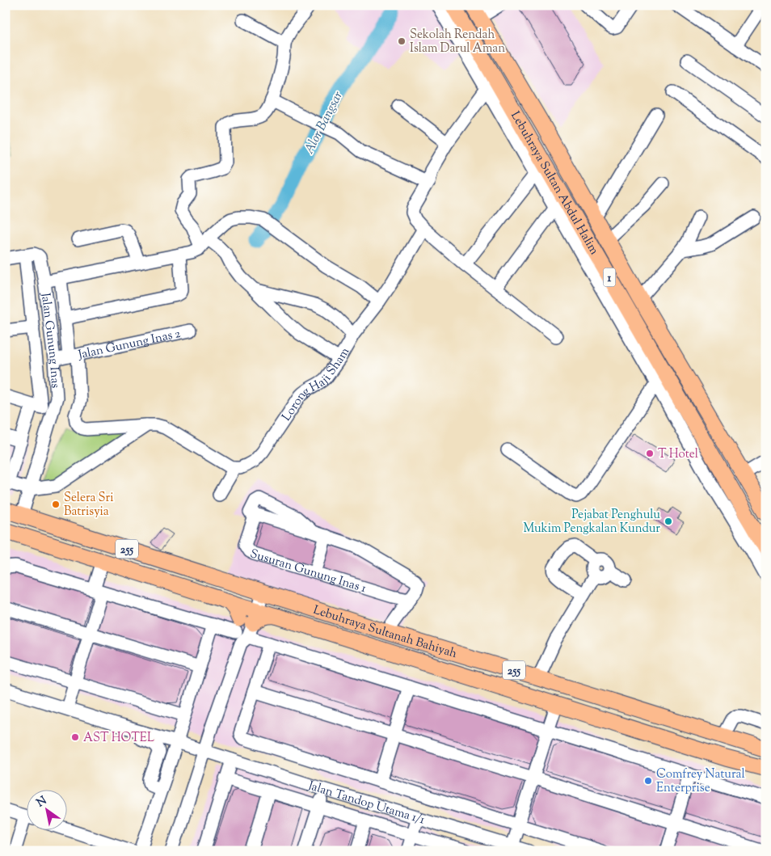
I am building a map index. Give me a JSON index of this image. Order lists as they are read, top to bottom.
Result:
{
  "streets": {
    "main road": [
      "Lebuhraya Sultan Abdul Halim",
      "1",
      "255",
      "Lebuhraya Sultanah Bahiyah"
    ],
    "street": [
      "Jalan Gunung Inas",
      "Jalan Gunung Inas 2",
      "Lorong Haji Sham",
      "Susuran Gunung Inas 1",
      "Jalan Tandop Utama 1/1"
    ]
  },
  "crossings": [
    ["Jalan Gunung Inas", "Jalan Gunung Inas 2"],
    ["Jalan Gunung Inas", "Lebuhraya Sultanah Bahiyah"]
  ],
  "water": ["Alor Bangsar"],
  "places": [
    "Sekolah Rendah Islam Darul Aman",
    "T Hotel",
    "Selera Sri Batrisyia",
    "Pejabat Penghulu Mukim Pengkalan Kundur",
    "AST HOTEL",
    "Comfrey Natural Enterprise"
  ],
  "north": "top left"
}
